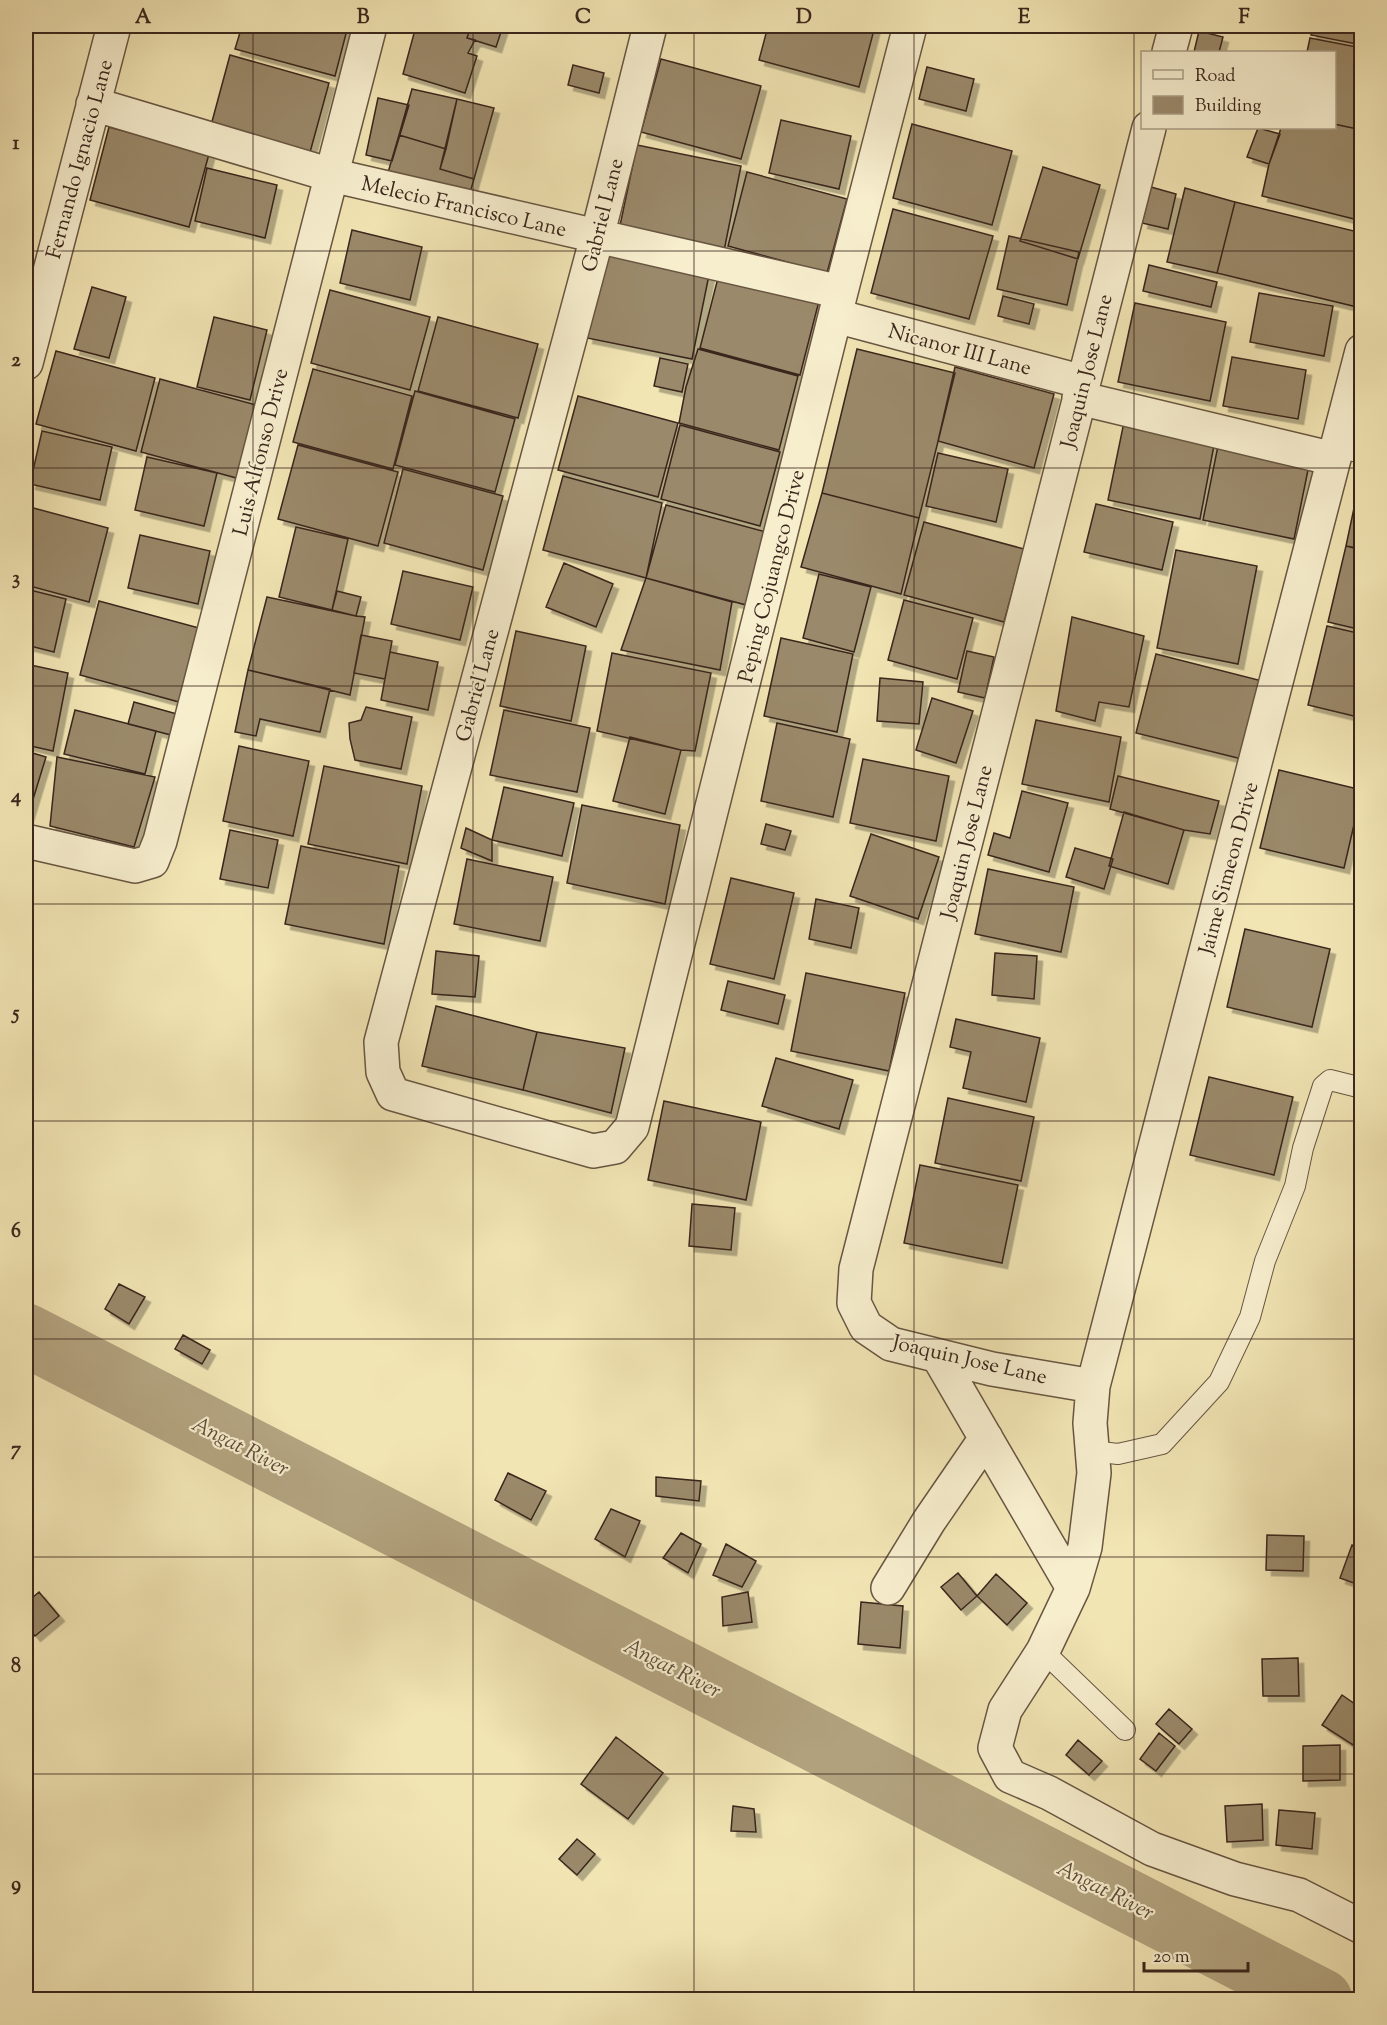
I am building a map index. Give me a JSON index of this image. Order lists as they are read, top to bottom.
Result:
{
  "streets": {
    "street": [
      "Fernando Ignacio Lane",
      "Melecio Francisco Lane",
      "Gabriel Lane",
      "Nicanor III Lane",
      "Joaquin Jose Lane",
      "Luis Alfonso Drive",
      "Peping Cojuangco Drive",
      "Jaime Simeon Drive"
    ]
  },
  "crossings": [
    ["Fernando Ignacio Lane", "Melecio Francisco Lane"],
    ["Melecio Francisco Lane", "Gabriel Lane"],
    ["Melecio Francisco Lane", "Nicanor III Lane"],
    ["Melecio Francisco Lane", "Luis Alfonso Drive"],
    ["Melecio Francisco Lane", "Peping Cojuangco Drive"],
    ["Gabriel Lane", "Peping Cojuangco Drive"],
    ["Nicanor III Lane", "Joaquin Jose Lane"],
    ["Nicanor III Lane", "Peping Cojuangco Drive"],
    ["Nicanor III Lane", "Jaime Simeon Drive"],
    ["Joaquin Jose Lane", "Jaime Simeon Drive"]
  ],
  "water": ["Angat River"],
  "legend": ["Road", "Building"],
  "scale_bar": "20 m",
  "grid": {
    "columns": [
      "A",
      "B",
      "C",
      "D",
      "E",
      "F"
    ],
    "rows": [
      "1",
      "2",
      "3",
      "4",
      "5",
      "6",
      "7",
      "8",
      "9"
    ]
  }
}
